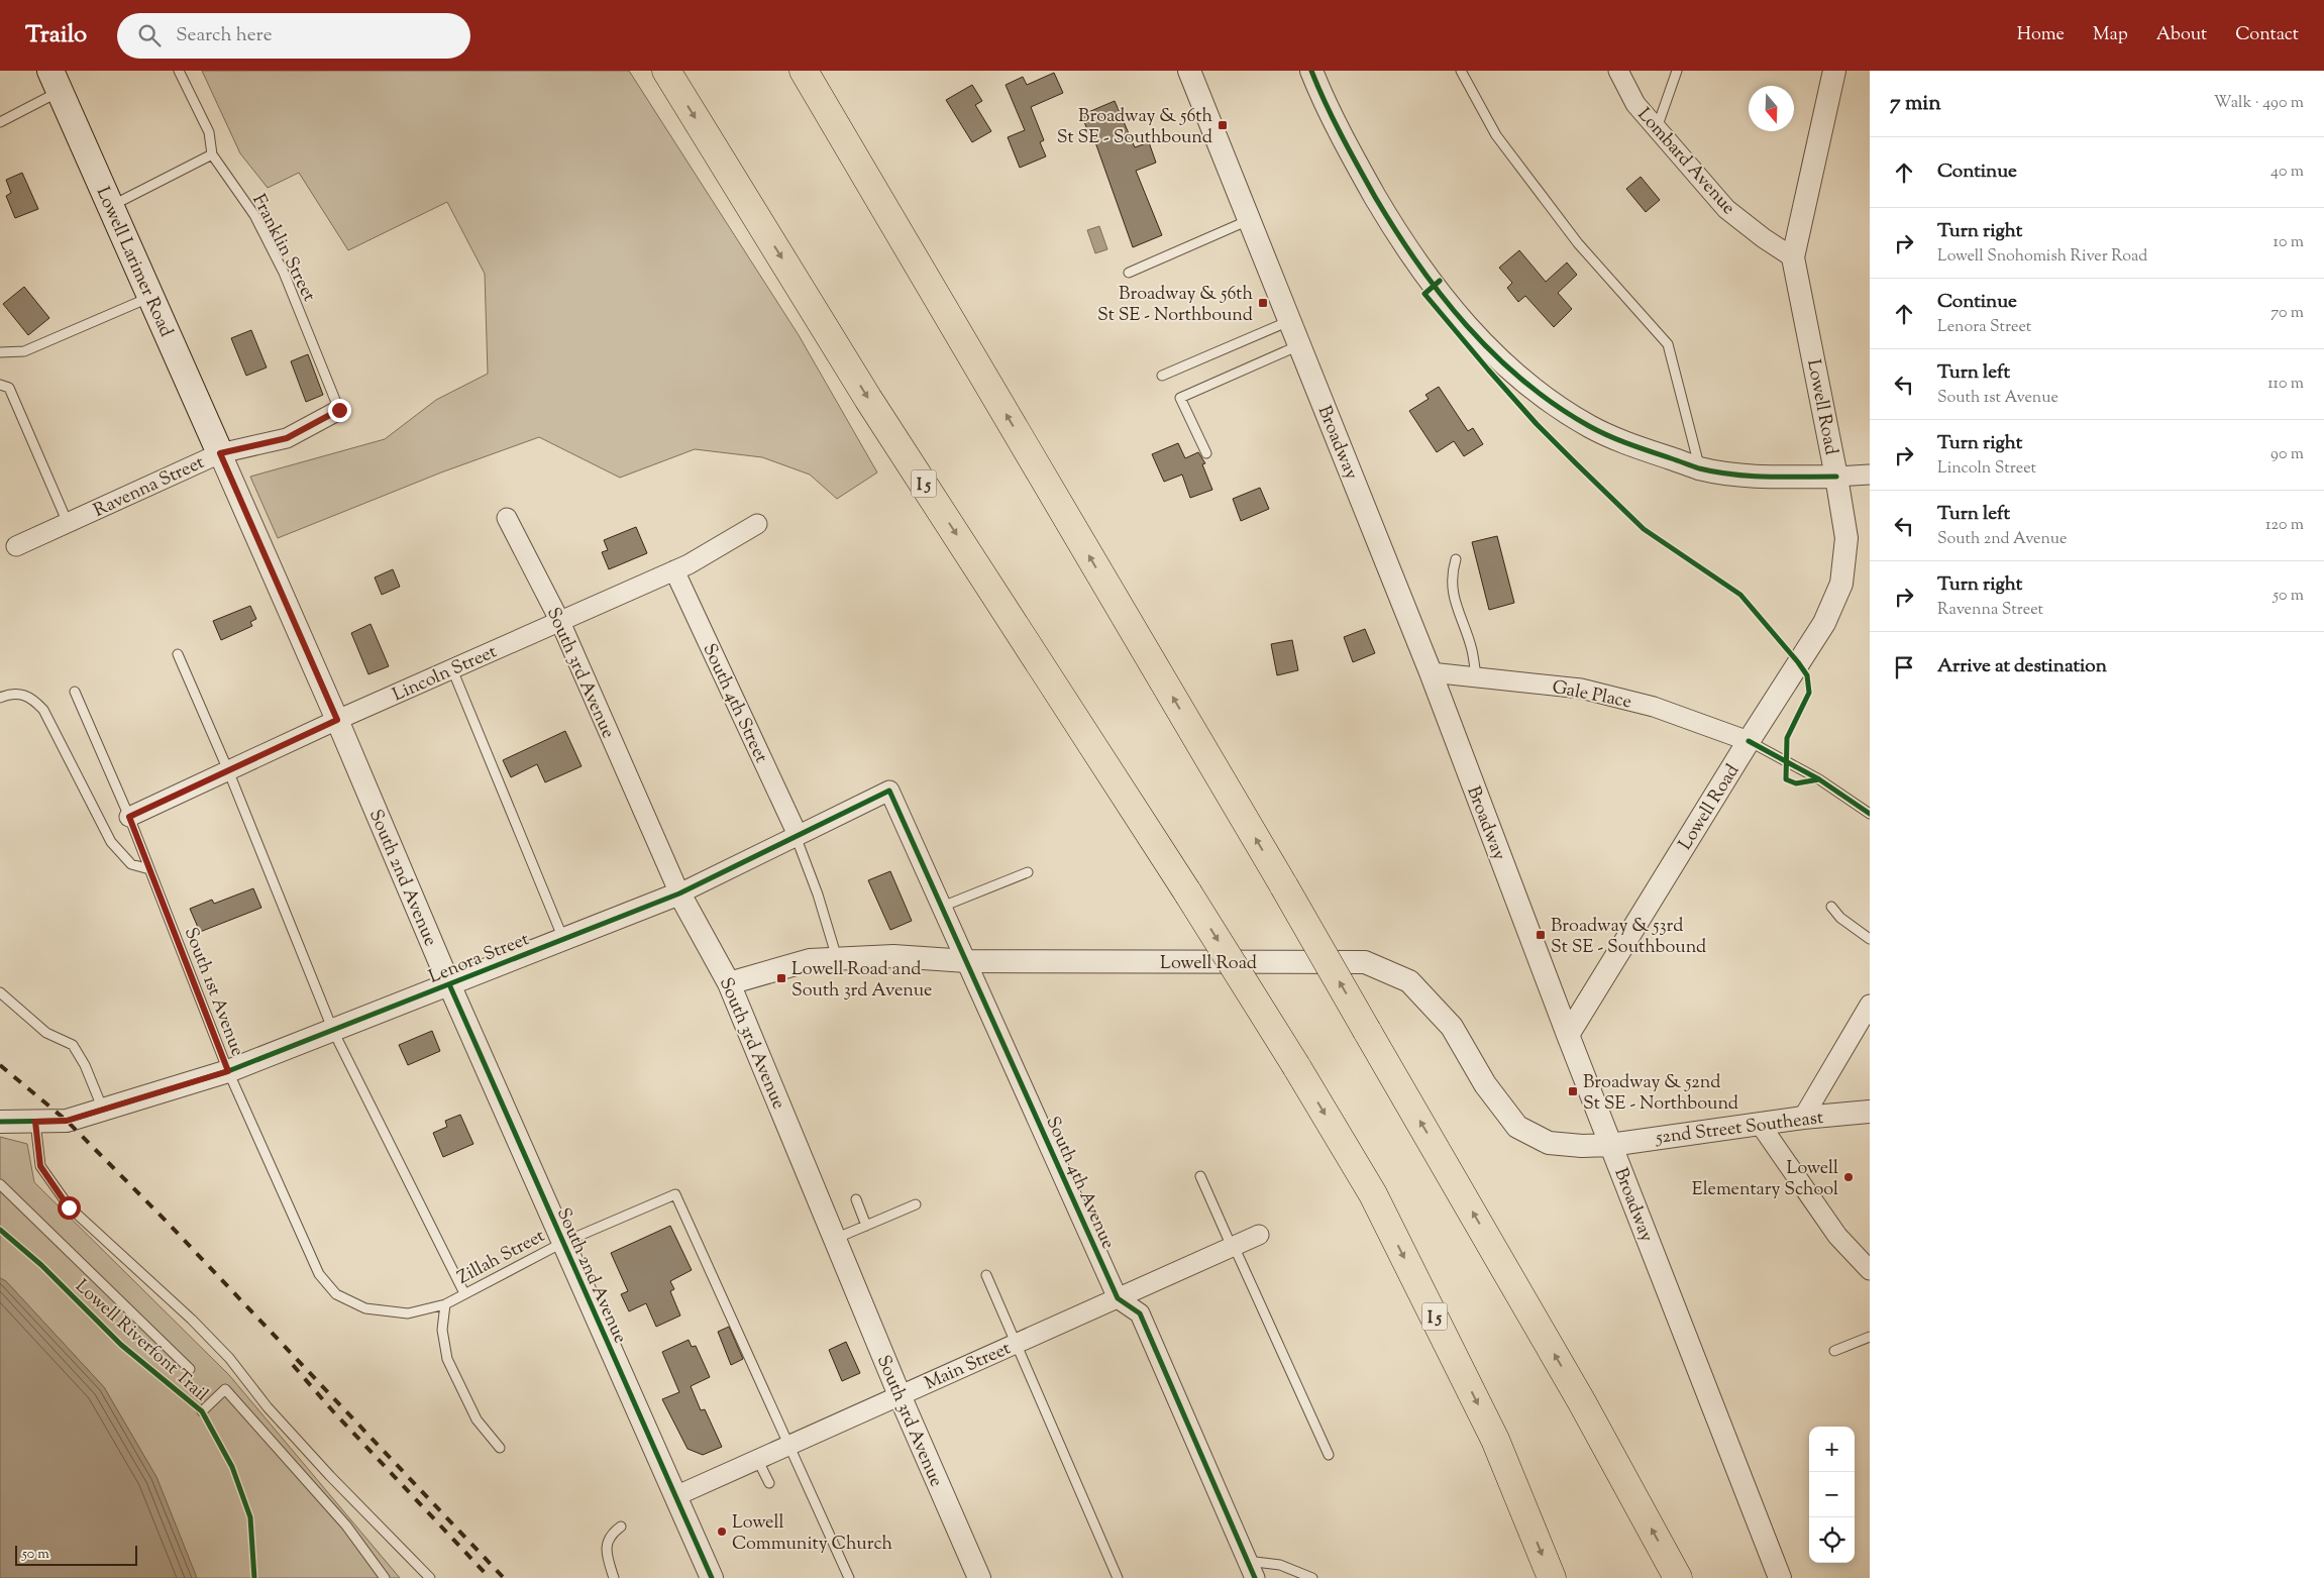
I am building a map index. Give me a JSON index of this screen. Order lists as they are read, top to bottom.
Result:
{
  "streets": {
    "highway": ["I 5"],
    "main road": ["Lowell Larimer Road"],
    "street": [
      "Lombard Avenue",
      "Lowell Road",
      "Broadway",
      "Ravenna Street",
      "Lincoln Street",
      "South 3rd Avenue",
      "Gale Place",
      "South 4th Street",
      "South 2nd Avenue",
      "Lenora Street",
      "52nd Street Southeast",
      "South 4th Avenue",
      "Main Street"
    ],
    "lane": ["Franklin Street", "South 1st Avenue", "Zillah Street"],
    "cycle path": ["Lowell Riverfont Trail"]
  },
  "crossings": [
    ["Lombard Avenue", "Lowell Road"],
    ["Franklin Street", "Ravenna Street"],
    ["Lowell Larimer Road", "Ravenna Street"],
    ["Lowell Larimer Road", "South 2nd Avenue"],
    ["Lowell Road", "Broadway"],
    ["Lowell Road", "South 3rd Avenue"],
    ["Lowell Road", "Gale Place"],
    ["Lowell Road", "52nd Street Southeast"],
    ["Lowell Road", "South 4th Avenue"],
    ["Broadway", "Gale Place"],
    ["Broadway", "52nd Street Southeast"],
    ["Ravenna Street", "South 2nd Avenue"],
    ["Lincoln Street", "South 3rd Avenue"],
    ["Lincoln Street", "South 4th Street"],
    ["Lincoln Street", "South 2nd Avenue"],
    ["Lincoln Street", "South 1st Avenue"],
    ["South 3rd Avenue", "Lenora Street"],
    ["South 3rd Avenue", "Main Street"],
    ["South 4th Street", "Lenora Street"],
    ["South 2nd Avenue", "Lenora Street"],
    ["South 2nd Avenue", "Zillah Street"],
    ["South 2nd Avenue", "Main Street"],
    ["Lenora Street", "South 1st Avenue"],
    ["Lenora Street", "South 4th Avenue"],
    ["South 1st Avenue", "Zillah Street"],
    ["South 4th Avenue", "Main Street"],
    ["Zillah Street", "Main Street"]
  ],
  "places": {
    "transit": [
      "Broadway & 56th St SE - Southbound",
      "Broadway & 56th St SE - Northbound",
      "Broadway & 53rd St SE - Southbound",
      "Lowell Road and South 3rd Avenue",
      "Broadway & 52nd St SE - Northbound"
    ],
    "other": ["Lowell Elementary School", "Lowell Community Church"]
  },
  "scale_bar": "50 m",
  "north": "bottom",
  "page": {
    "header": "Trailo",
    "search": "Search here",
    "nav": [
      "Home",
      "Map",
      "About",
      "Contact"
    ],
    "heading": ["7 min", "Walk · 490 m"],
    "list": [
      ["Continue", "40 m"],
      ["Turn right", "Lowell Snohomish River Road", "10 m"],
      ["Continue", "Lenora Street", "70 m"],
      ["Turn left", "South 1st Avenue", "110 m"],
      ["Turn right", "Lincoln Street", "90 m"],
      ["Turn left", "South 2nd Avenue", "120 m"],
      ["Turn right", "Ravenna Street", "50 m"],
      "Arrive at destination"
    ],
    "map_buttons": ["+", "−"],
    "scale": "50 m"
  }
}
